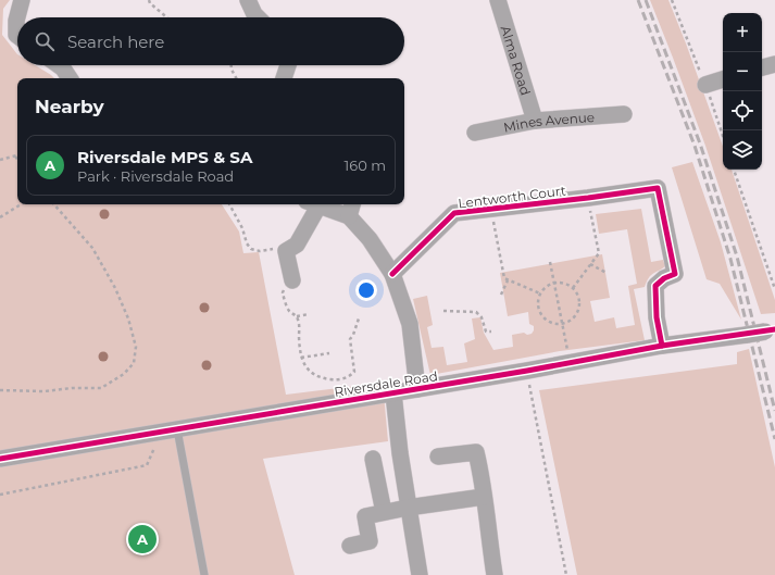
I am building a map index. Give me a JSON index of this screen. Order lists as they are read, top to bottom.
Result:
{
  "streets": {
    "street": [
      "Alma Road",
      "Mines Avenue",
      "Lentworth Court",
      "Riversdale Road"
    ]
  },
  "crossings": [
    ["Alma Road", "Mines Avenue"],
    ["Lentworth Court", "Riversdale Road"]
  ],
  "page": {
    "map_buttons": ["+", "−"],
    "search": "Search here",
    "heading": "Nearby",
    "list": [
      {
        "mark": "A",
        "name": "Riversdale MPS & SA",
        "note": "Park · Riversdale Road",
        "value": "160 m"
      }
    ],
    "pins": "A"
  }
}
